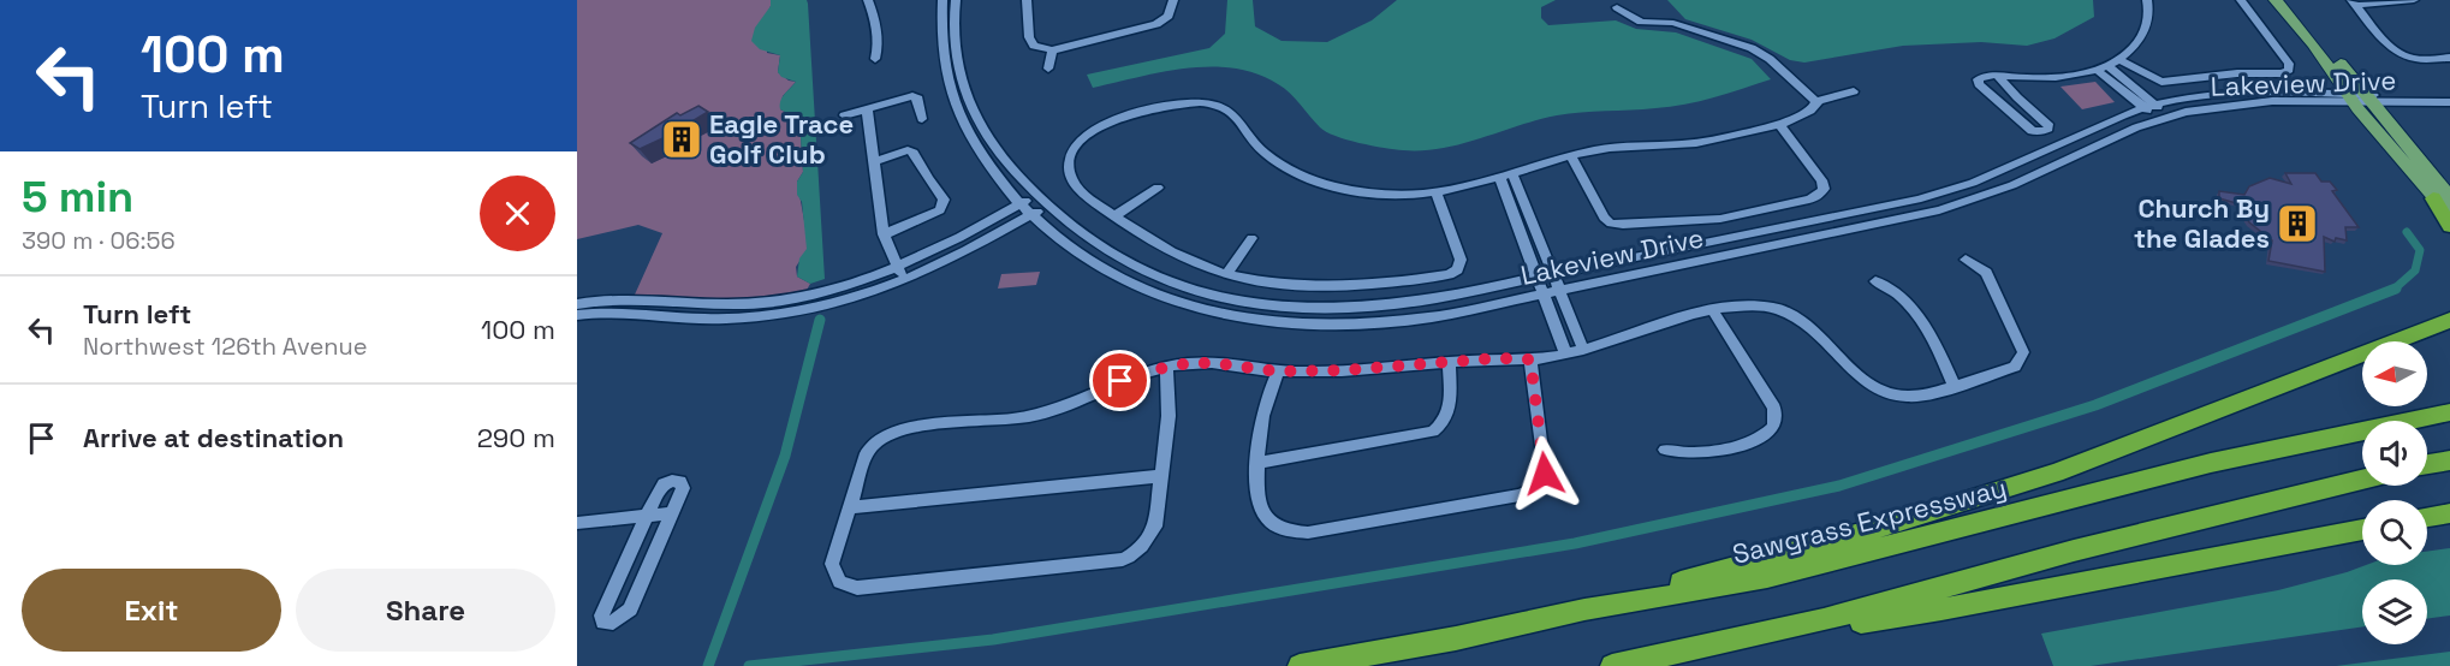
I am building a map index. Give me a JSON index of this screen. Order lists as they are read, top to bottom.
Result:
{
  "streets": {
    "highway": ["Sawgrass Expressway"],
    "street": ["Lakeview Drive"]
  },
  "places": {
    "building": ["Eagle Trace Golf Club", "Church By the Glades"]
  },
  "north": "left",
  "page": {
    "turn": ["100 m", "Turn left"],
    "heading": ["5 min", "390 m · 06:56"],
    "list": [
      {
        "name": "Turn left",
        "note": "Northwest 126th Avenue",
        "value": "100 m"
      },
      {
        "name": "Arrive at destination",
        "value": "290 m"
      }
    ],
    "buttons": ["Exit", "Share"]
  }
}
